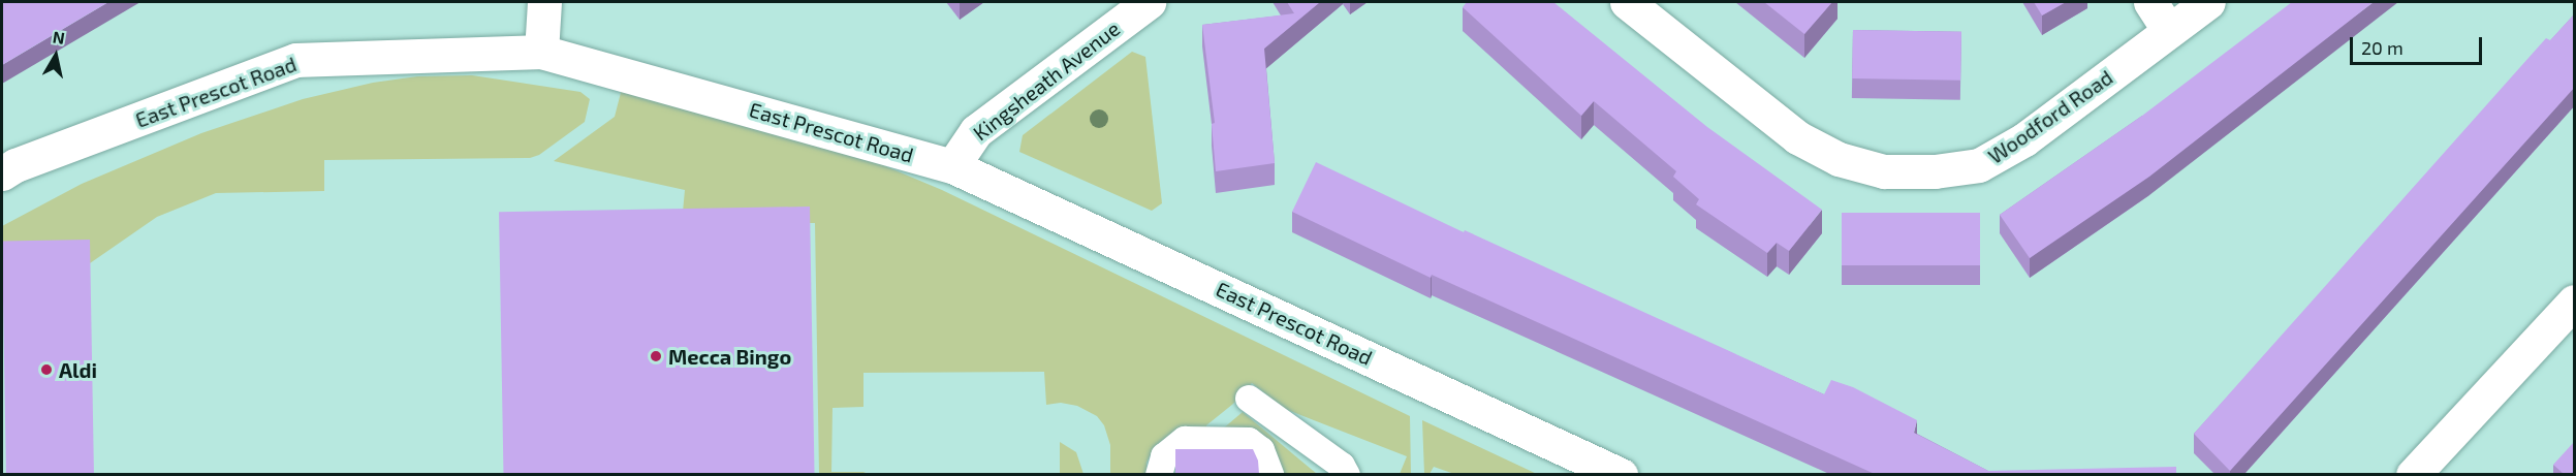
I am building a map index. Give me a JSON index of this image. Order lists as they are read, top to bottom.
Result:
{
  "streets": {
    "street": ["Kingsheath Avenue", "East Prescot Road", "Woodford Road"]
  },
  "crossings": [
    ["Kingsheath Avenue", "East Prescot Road"]
  ],
  "places": ["Mecca Bingo", "Aldi"],
  "scale_bar": "20 m",
  "north": "top"
}
